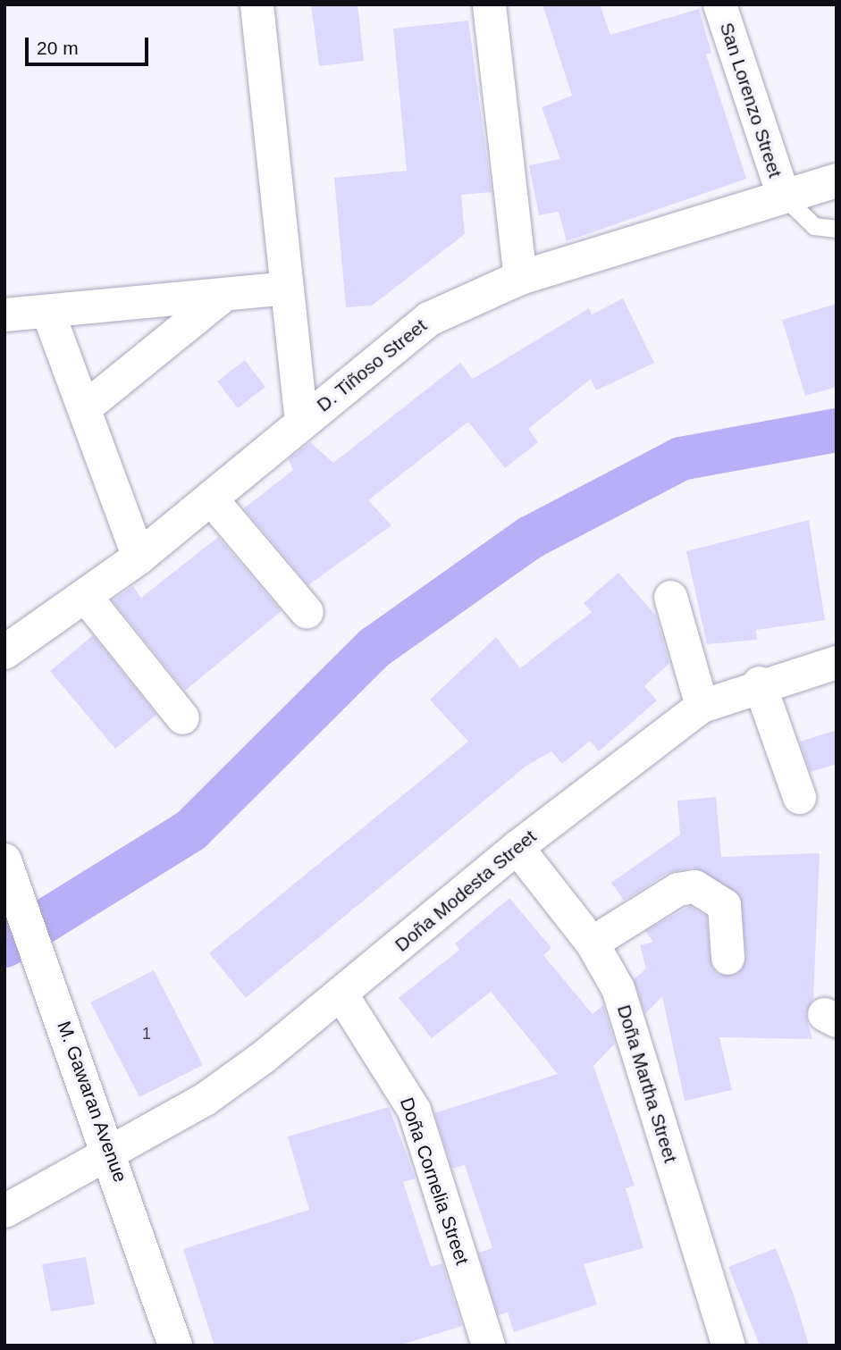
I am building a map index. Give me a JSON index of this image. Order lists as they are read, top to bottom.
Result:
{
  "streets": {
    "street": [
      "San Lorenzo Street",
      "D. Tiñoso Street",
      "Doña Modesta Street",
      "Doña Martha Street",
      "M. Gawaran Avenue",
      "Doña Cornelia Street"
    ]
  },
  "crossings": [
    ["San Lorenzo Street", "D. Tiñoso Street"],
    ["Doña Modesta Street", "Doña Martha Street"],
    ["Doña Modesta Street", "M. Gawaran Avenue"],
    ["Doña Modesta Street", "Doña Cornelia Street"]
  ],
  "house_numbers": ["1"],
  "scale_bar": "20 m"
}
